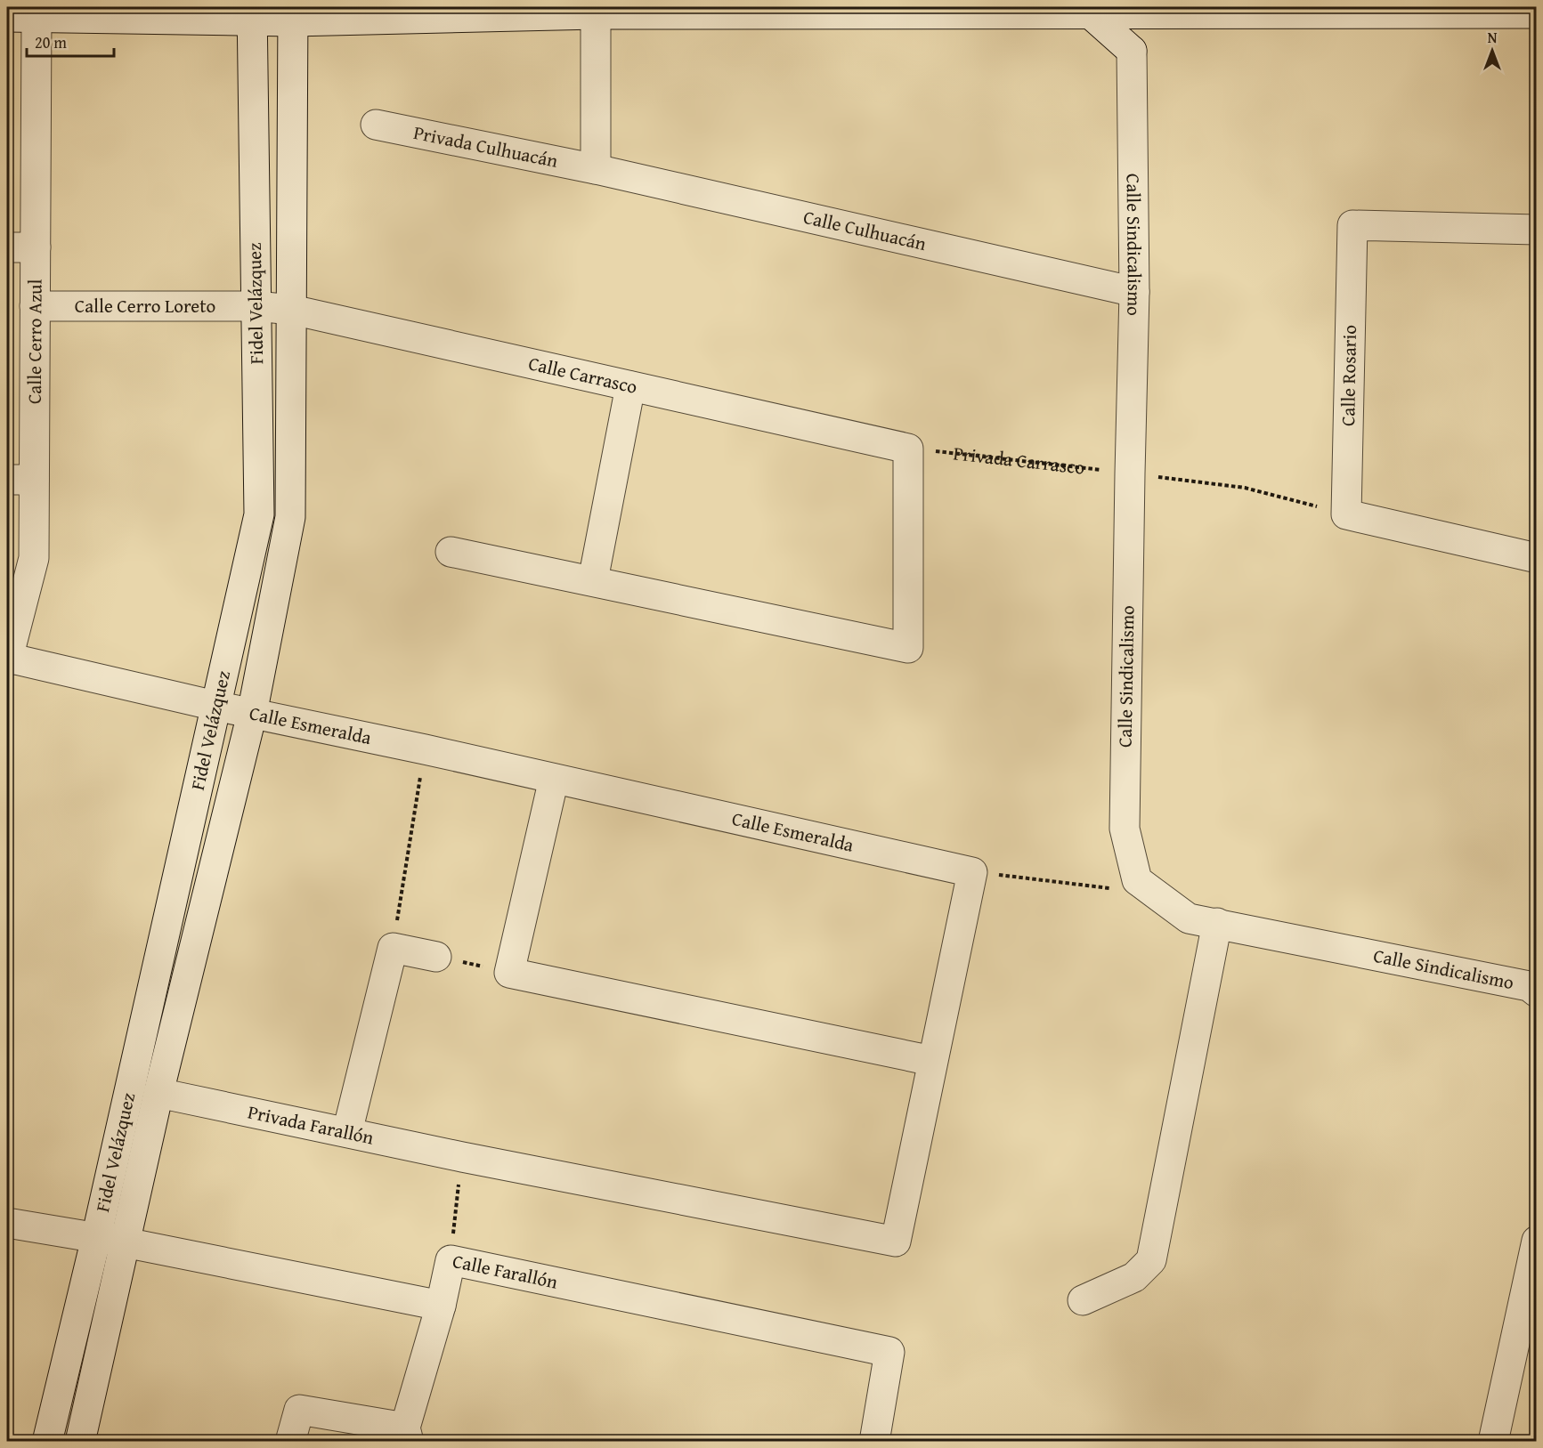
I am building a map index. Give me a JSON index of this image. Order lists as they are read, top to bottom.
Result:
{
  "streets": {
    "street": [
      "Privada Culhuacán",
      "Calle Culhuacán",
      "Calle Sindicalismo",
      "Fidel Velázquez",
      "Calle Cerro Loreto",
      "Calle Cerro Azul",
      "Calle Carrasco",
      "Calle Rosario",
      "Calle Esmeralda",
      "Privada Farallón",
      "Calle Farallón"
    ],
    "path": ["Privada Carrasco"]
  },
  "crossings": [
    ["Privada Culhuacán", "Calle Culhuacán"],
    ["Calle Culhuacán", "Calle Sindicalismo"],
    ["Calle Sindicalismo", "Privada Carrasco"],
    ["Fidel Velázquez", "Calle Cerro Loreto"],
    ["Fidel Velázquez", "Calle Carrasco"],
    ["Fidel Velázquez", "Calle Esmeralda"],
    ["Fidel Velázquez", "Privada Farallón"],
    ["Calle Cerro Loreto", "Calle Cerro Azul"],
    ["Calle Cerro Loreto", "Calle Carrasco"],
    ["Calle Cerro Azul", "Calle Esmeralda"],
    ["Calle Carrasco", "Privada Carrasco"],
    ["Calle Rosario", "Privada Carrasco"]
  ],
  "scale_bar": "20 m",
  "north": "top"
}
